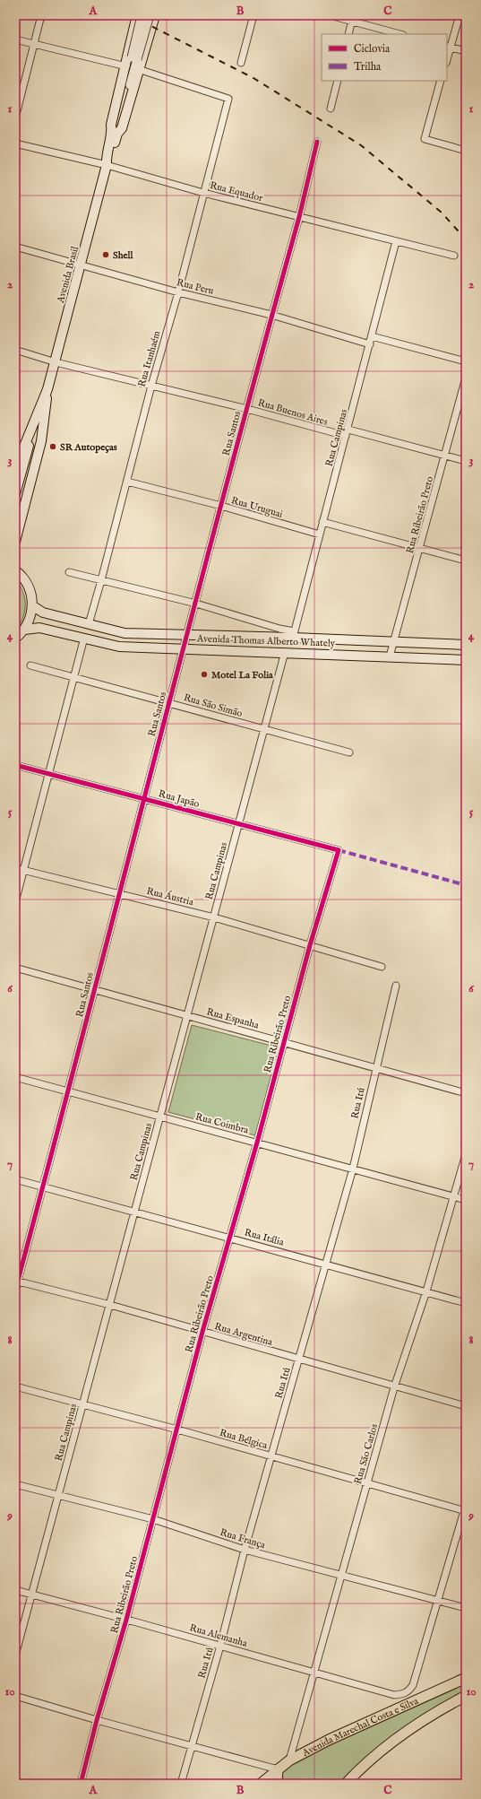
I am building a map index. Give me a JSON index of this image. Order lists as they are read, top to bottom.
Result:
{
  "streets": {
    "main road": ["Avenida Brasil", "Avenida Thomas Alberto Whately", "Avenida Marechal Costa e Silva"],
    "street": [
      "Rua Equador",
      "Rua Peru",
      "Rua Itanhaém",
      "Rua Buenos Aires",
      "Rua Santos",
      "Rua Campinas",
      "Rua Uruguai",
      "Rua Ribeirão Preto",
      "Rua São Simão",
      "Rua Japão",
      "Rua Áustria",
      "Rua Espanha",
      "Rua Itú",
      "Rua Coimbra",
      "Rua Itália",
      "Rua Argentina",
      "Rua Bélgica",
      "Rua São Carlos",
      "Rua França",
      "Rua Alemanha"
    ]
  },
  "crossings": [
    ["Rua Equador", "Avenida Brasil"],
    ["Rua Equador", "Rua Itanhaém"],
    ["Rua Equador", "Rua Santos"],
    ["Rua Equador", "Rua Campinas"],
    ["Avenida Brasil", "Rua Peru"],
    ["Avenida Brasil", "Rua Itanhaém"],
    ["Avenida Brasil", "Rua Buenos Aires"],
    ["Rua Peru", "Rua Itanhaém"],
    ["Rua Peru", "Rua Santos"],
    ["Rua Peru", "Rua Campinas"],
    ["Rua Itanhaém", "Rua Buenos Aires"],
    ["Rua Itanhaém", "Rua Uruguai"],
    ["Rua Itanhaém", "Avenida Thomas Alberto Whately"],
    ["Rua Buenos Aires", "Rua Santos"],
    ["Rua Buenos Aires", "Rua Campinas"],
    ["Rua Santos", "Rua Uruguai"],
    ["Rua Santos", "Avenida Thomas Alberto Whately"],
    ["Rua Santos", "Rua São Simão"],
    ["Rua Santos", "Rua Japão"],
    ["Rua Santos", "Rua Áustria"],
    ["Rua Santos", "Rua Espanha"],
    ["Rua Santos", "Rua Coimbra"],
    ["Rua Santos", "Rua Itália"],
    ["Rua Santos", "Rua Argentina"],
    ["Rua Campinas", "Rua Uruguai"],
    ["Rua Campinas", "Avenida Thomas Alberto Whately"],
    ["Rua Campinas", "Rua São Simão"],
    ["Rua Campinas", "Rua Japão"],
    ["Rua Campinas", "Rua Áustria"],
    ["Rua Campinas", "Rua Espanha"],
    ["Rua Campinas", "Rua Coimbra"],
    ["Rua Campinas", "Rua Itália"],
    ["Rua Campinas", "Rua Argentina"],
    ["Rua Campinas", "Rua Bélgica"],
    ["Rua Campinas", "Rua França"],
    ["Rua Campinas", "Rua Alemanha"],
    ["Rua Ribeirão Preto", "Avenida Thomas Alberto Whately"],
    ["Rua Ribeirão Preto", "Rua Japão"],
    ["Rua Ribeirão Preto", "Rua Áustria"],
    ["Rua Ribeirão Preto", "Rua Espanha"],
    ["Rua Ribeirão Preto", "Rua Coimbra"],
    ["Rua Ribeirão Preto", "Rua Itália"],
    ["Rua Ribeirão Preto", "Rua Argentina"],
    ["Rua Ribeirão Preto", "Rua Bélgica"],
    ["Rua Ribeirão Preto", "Rua França"],
    ["Rua Ribeirão Preto", "Rua Alemanha"],
    ["Rua Espanha", "Rua Itú"],
    ["Rua Itú", "Rua Coimbra"],
    ["Rua Itú", "Rua Itália"],
    ["Rua Itú", "Rua Argentina"],
    ["Rua Itú", "Rua Bélgica"],
    ["Rua Itú", "Rua França"],
    ["Rua Itú", "Rua Alemanha"],
    ["Rua Coimbra", "Rua São Carlos"],
    ["Rua Itália", "Rua São Carlos"],
    ["Rua Argentina", "Rua São Carlos"],
    ["Rua Bélgica", "Rua São Carlos"],
    ["Rua São Carlos", "Rua França"],
    ["Rua São Carlos", "Rua Alemanha"],
    ["Rua São Carlos", "Avenida Marechal Costa e Silva"],
    ["Rua França", "Rua Alemanha"]
  ],
  "places": ["Shell", "SR Autopeças", "Motel La Folia"],
  "legend": ["Ciclovia", "Trilha"],
  "grid": {
    "columns": ["A", "B", "C"],
    "rows": [
      "1",
      "2",
      "3",
      "4",
      "5",
      "6",
      "7",
      "8",
      "9",
      "10"
    ]
  }
}
